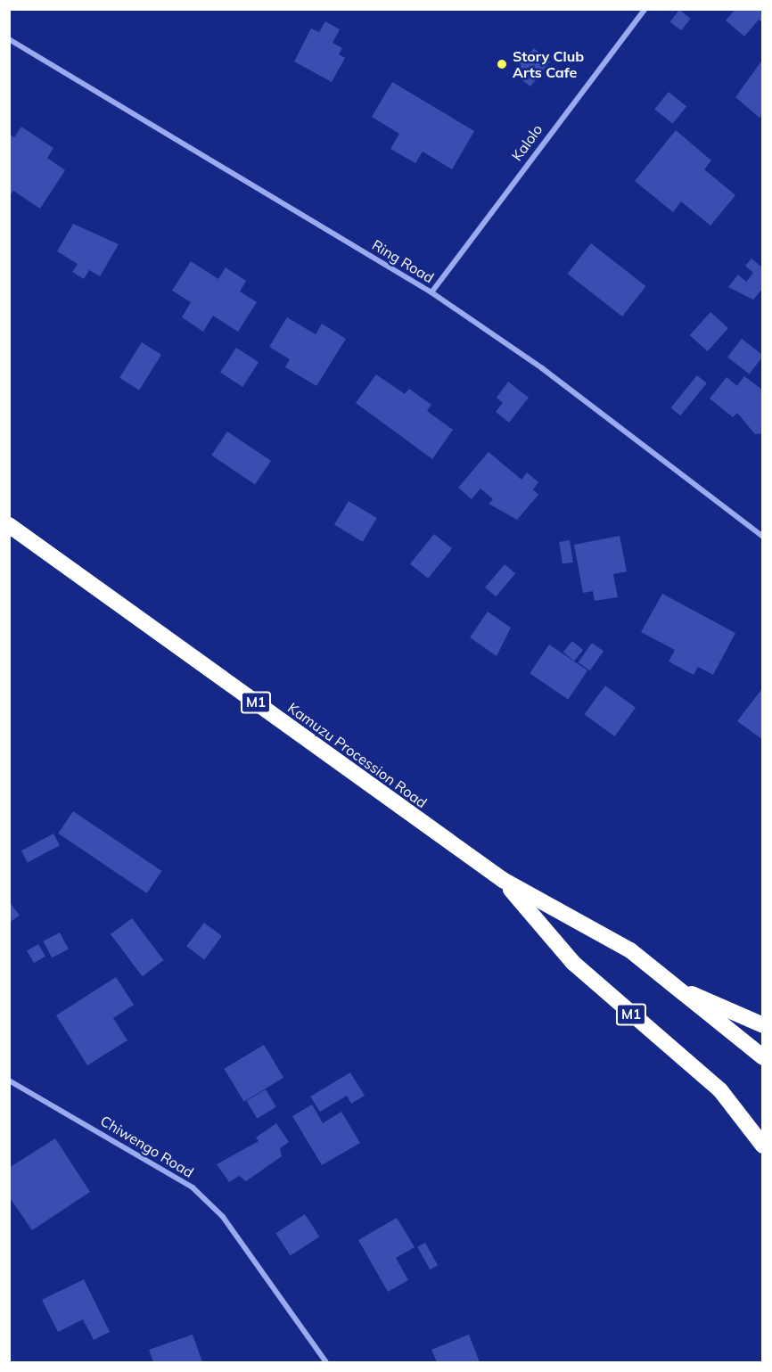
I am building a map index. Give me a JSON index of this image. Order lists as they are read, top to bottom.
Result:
{
  "streets": {
    "highway": ["M1", "Kamuzu Procession Road"],
    "street": ["Kalolo", "Ring Road", "Chiwengo Road"]
  },
  "crossings": [
    ["Kalolo", "Ring Road"]
  ],
  "places": ["Story Club Arts Cafe"]
}
